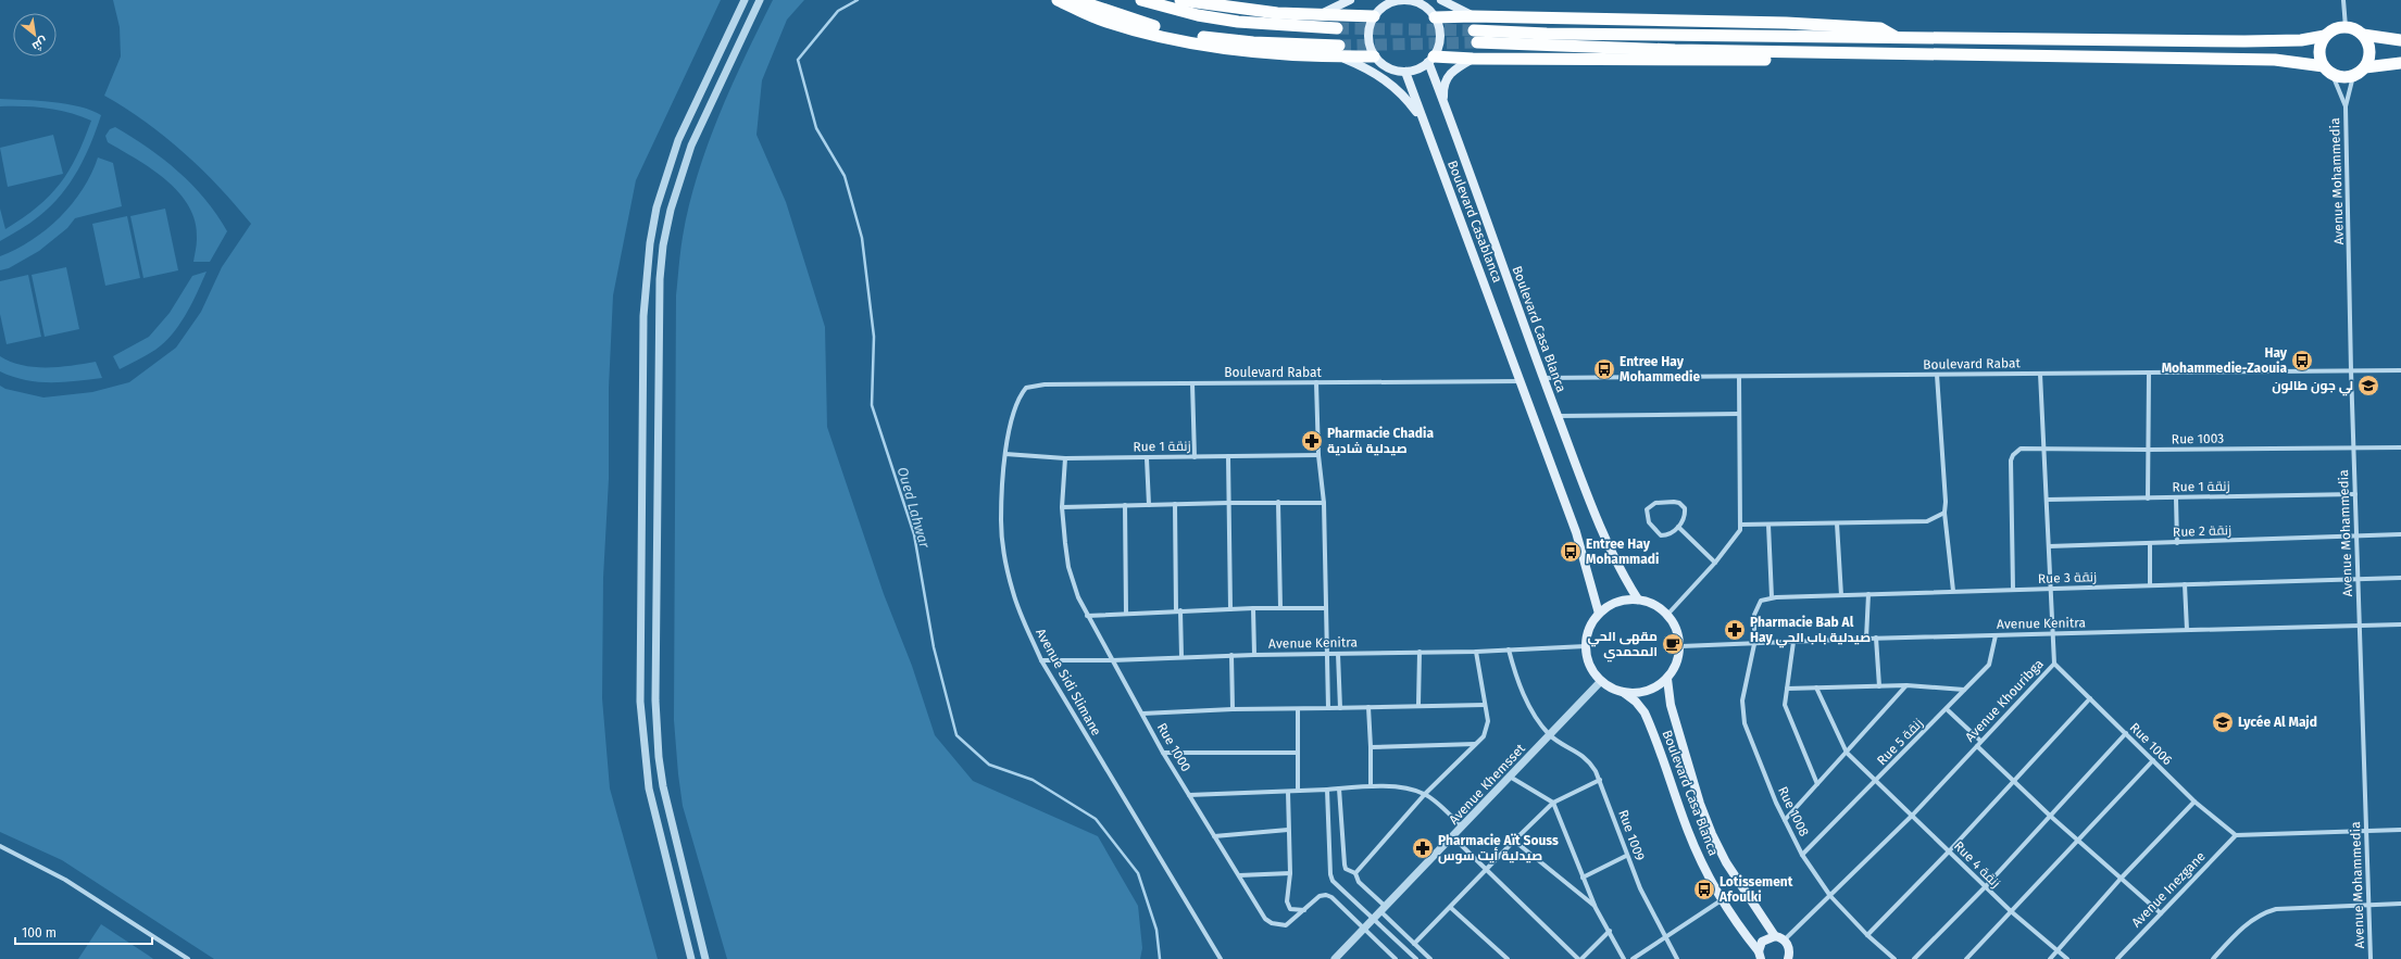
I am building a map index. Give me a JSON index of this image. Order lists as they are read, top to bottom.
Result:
{
  "streets": {
    "main road": ["Boulevard Casablanca", "Boulevard Casa Blanca"],
    "street": [
      "Avenue Mohammedia",
      "Boulevard Rabat",
      "Rue 1003",
      "Rue 1 زنقة",
      "Rue 2 زنقة",
      "Rue 3 زنقة",
      "Avenue Kenitra",
      "Avenue Sidi Slimane",
      "Avenue Khouribga",
      "Rue 5 زنقة",
      "Rue 1006",
      "Rue 1000",
      "Avenue Khemsset",
      "Rue 1008",
      "Rue 1009",
      "Rue 4 زنقة",
      "Avenue Inezgane"
    ]
  },
  "crossings": [
    ["Avenue Mohammedia", "Boulevard Rabat"],
    ["Avenue Mohammedia", "Rue 1003"],
    ["Avenue Mohammedia", "Rue 1 زنقة"],
    ["Avenue Mohammedia", "Rue 2 زنقة"],
    ["Avenue Mohammedia", "Rue 3 زنقة"],
    ["Avenue Mohammedia", "Avenue Kenitra"],
    ["Boulevard Casablanca", "Boulevard Casa Blanca"],
    ["Boulevard Casablanca", "Boulevard Rabat"],
    ["Boulevard Casa Blanca", "Boulevard Rabat"],
    ["Boulevard Casa Blanca", "Avenue Kenitra"],
    ["Boulevard Casa Blanca", "Avenue Khemsset"],
    ["Boulevard Rabat", "Avenue Sidi Slimane"],
    ["Boulevard Rabat", "Avenue Khouribga"],
    ["Rue 1003", "Rue 3 زنقة"],
    ["Rue 1003", "Avenue Khouribga"],
    ["Rue 1 زنقة", "Avenue Sidi Slimane"],
    ["Rue 1 زنقة", "Avenue Khouribga"],
    ["Rue 1 زنقة", "Rue 1000"],
    ["Rue 2 زنقة", "Avenue Khouribga"],
    ["Rue 3 زنقة", "Avenue Khouribga"],
    ["Avenue Kenitra", "Avenue Sidi Slimane"],
    ["Avenue Kenitra", "Avenue Khouribga"],
    ["Avenue Kenitra", "Rue 5 زنقة"],
    ["Avenue Kenitra", "Rue 1000"],
    ["Avenue Kenitra", "Avenue Khemsset"],
    ["Avenue Kenitra", "Rue 1008"],
    ["Avenue Khouribga", "Rue 1006"],
    ["Avenue Khouribga", "Rue 1008"],
    ["Avenue Khouribga", "Rue 4 زنقة"],
    ["Rue 5 زنقة", "Rue 1008"],
    ["Rue 5 زنقة", "Rue 4 زنقة"],
    ["Rue 1006", "Avenue Inezgane"],
    ["Rue 1000", "Avenue Khemsset"],
    ["Avenue Khemsset", "Rue 1009"]
  ],
  "water": ["Oued Lahwar"],
  "places": {
    "bus stop": [
      "Hay Mohammedie-Zaouia",
      "Entree Hay Mohammedie",
      "Entree Hay Mohammadi",
      "Lotissement Afoulki"
    ],
    "school or university": ["لي جون طالون", "Lycée Al Majd"],
    "pharmacy": ["Pharmacie Chadia صيدلية شادية", "Pharmacie Bab Al Hay صيدلية باب الحي", "Pharmacie Aït Souss صيدلية أيت سوس"],
    "cafe": ["مقهى الحي المحمدي"]
  },
  "scale_bar": "100 m",
  "north": "bottom right"
}
